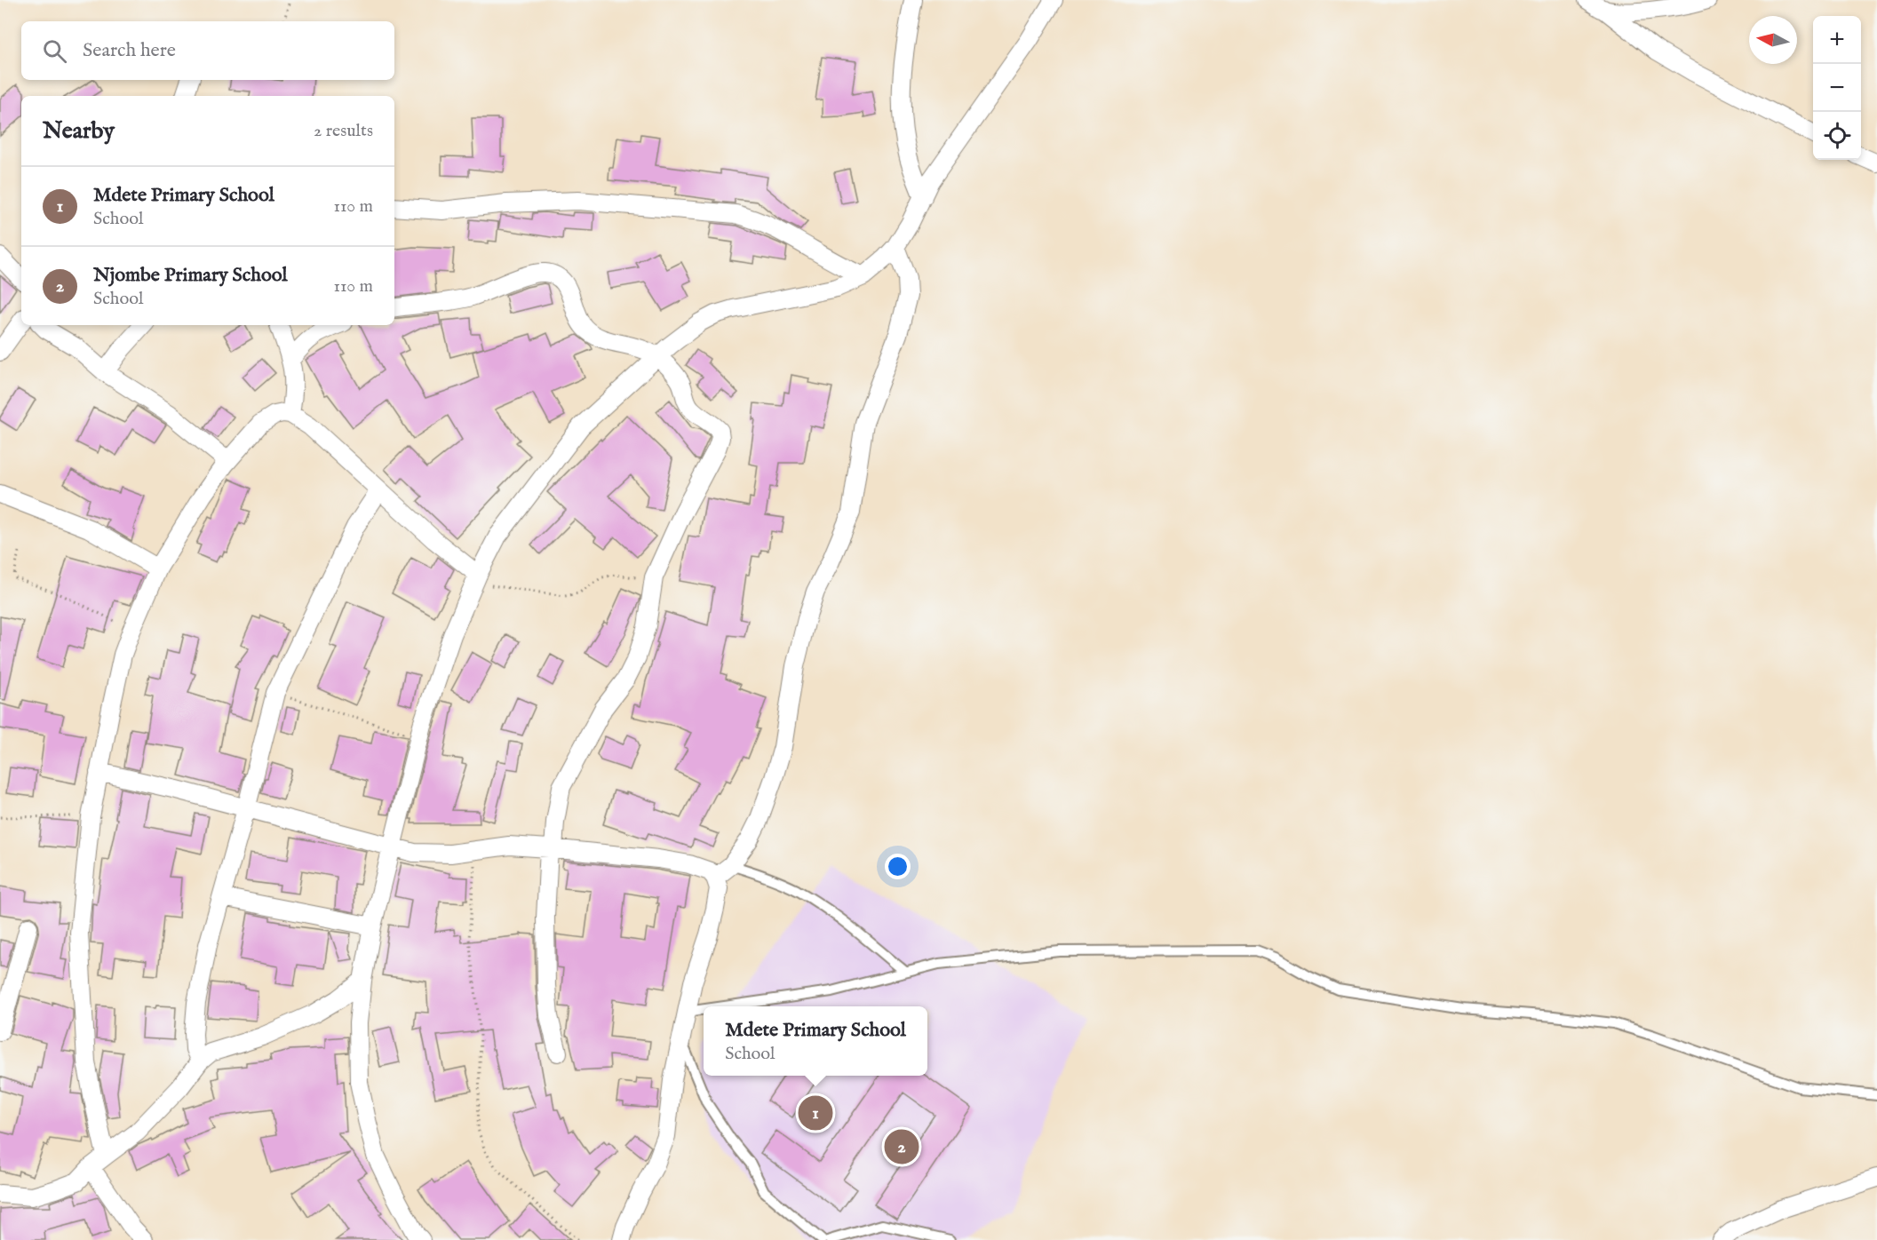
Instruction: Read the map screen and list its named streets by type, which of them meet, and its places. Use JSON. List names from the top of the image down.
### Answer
{
  "north": "left",
  "page": {
    "map_buttons": ["+", "−"],
    "search": "Search here",
    "heading": ["Nearby", "2 results"],
    "list": [
      {
        "mark": "1",
        "name": "Mdete Primary School",
        "note": "School",
        "value": "110 m"
      },
      {
        "mark": "2",
        "name": "Njombe Primary School",
        "note": "School",
        "value": "110 m"
      }
    ],
    "popup": ["Mdete Primary School", "School"],
    "pins": ["1", "2"]
  }
}
